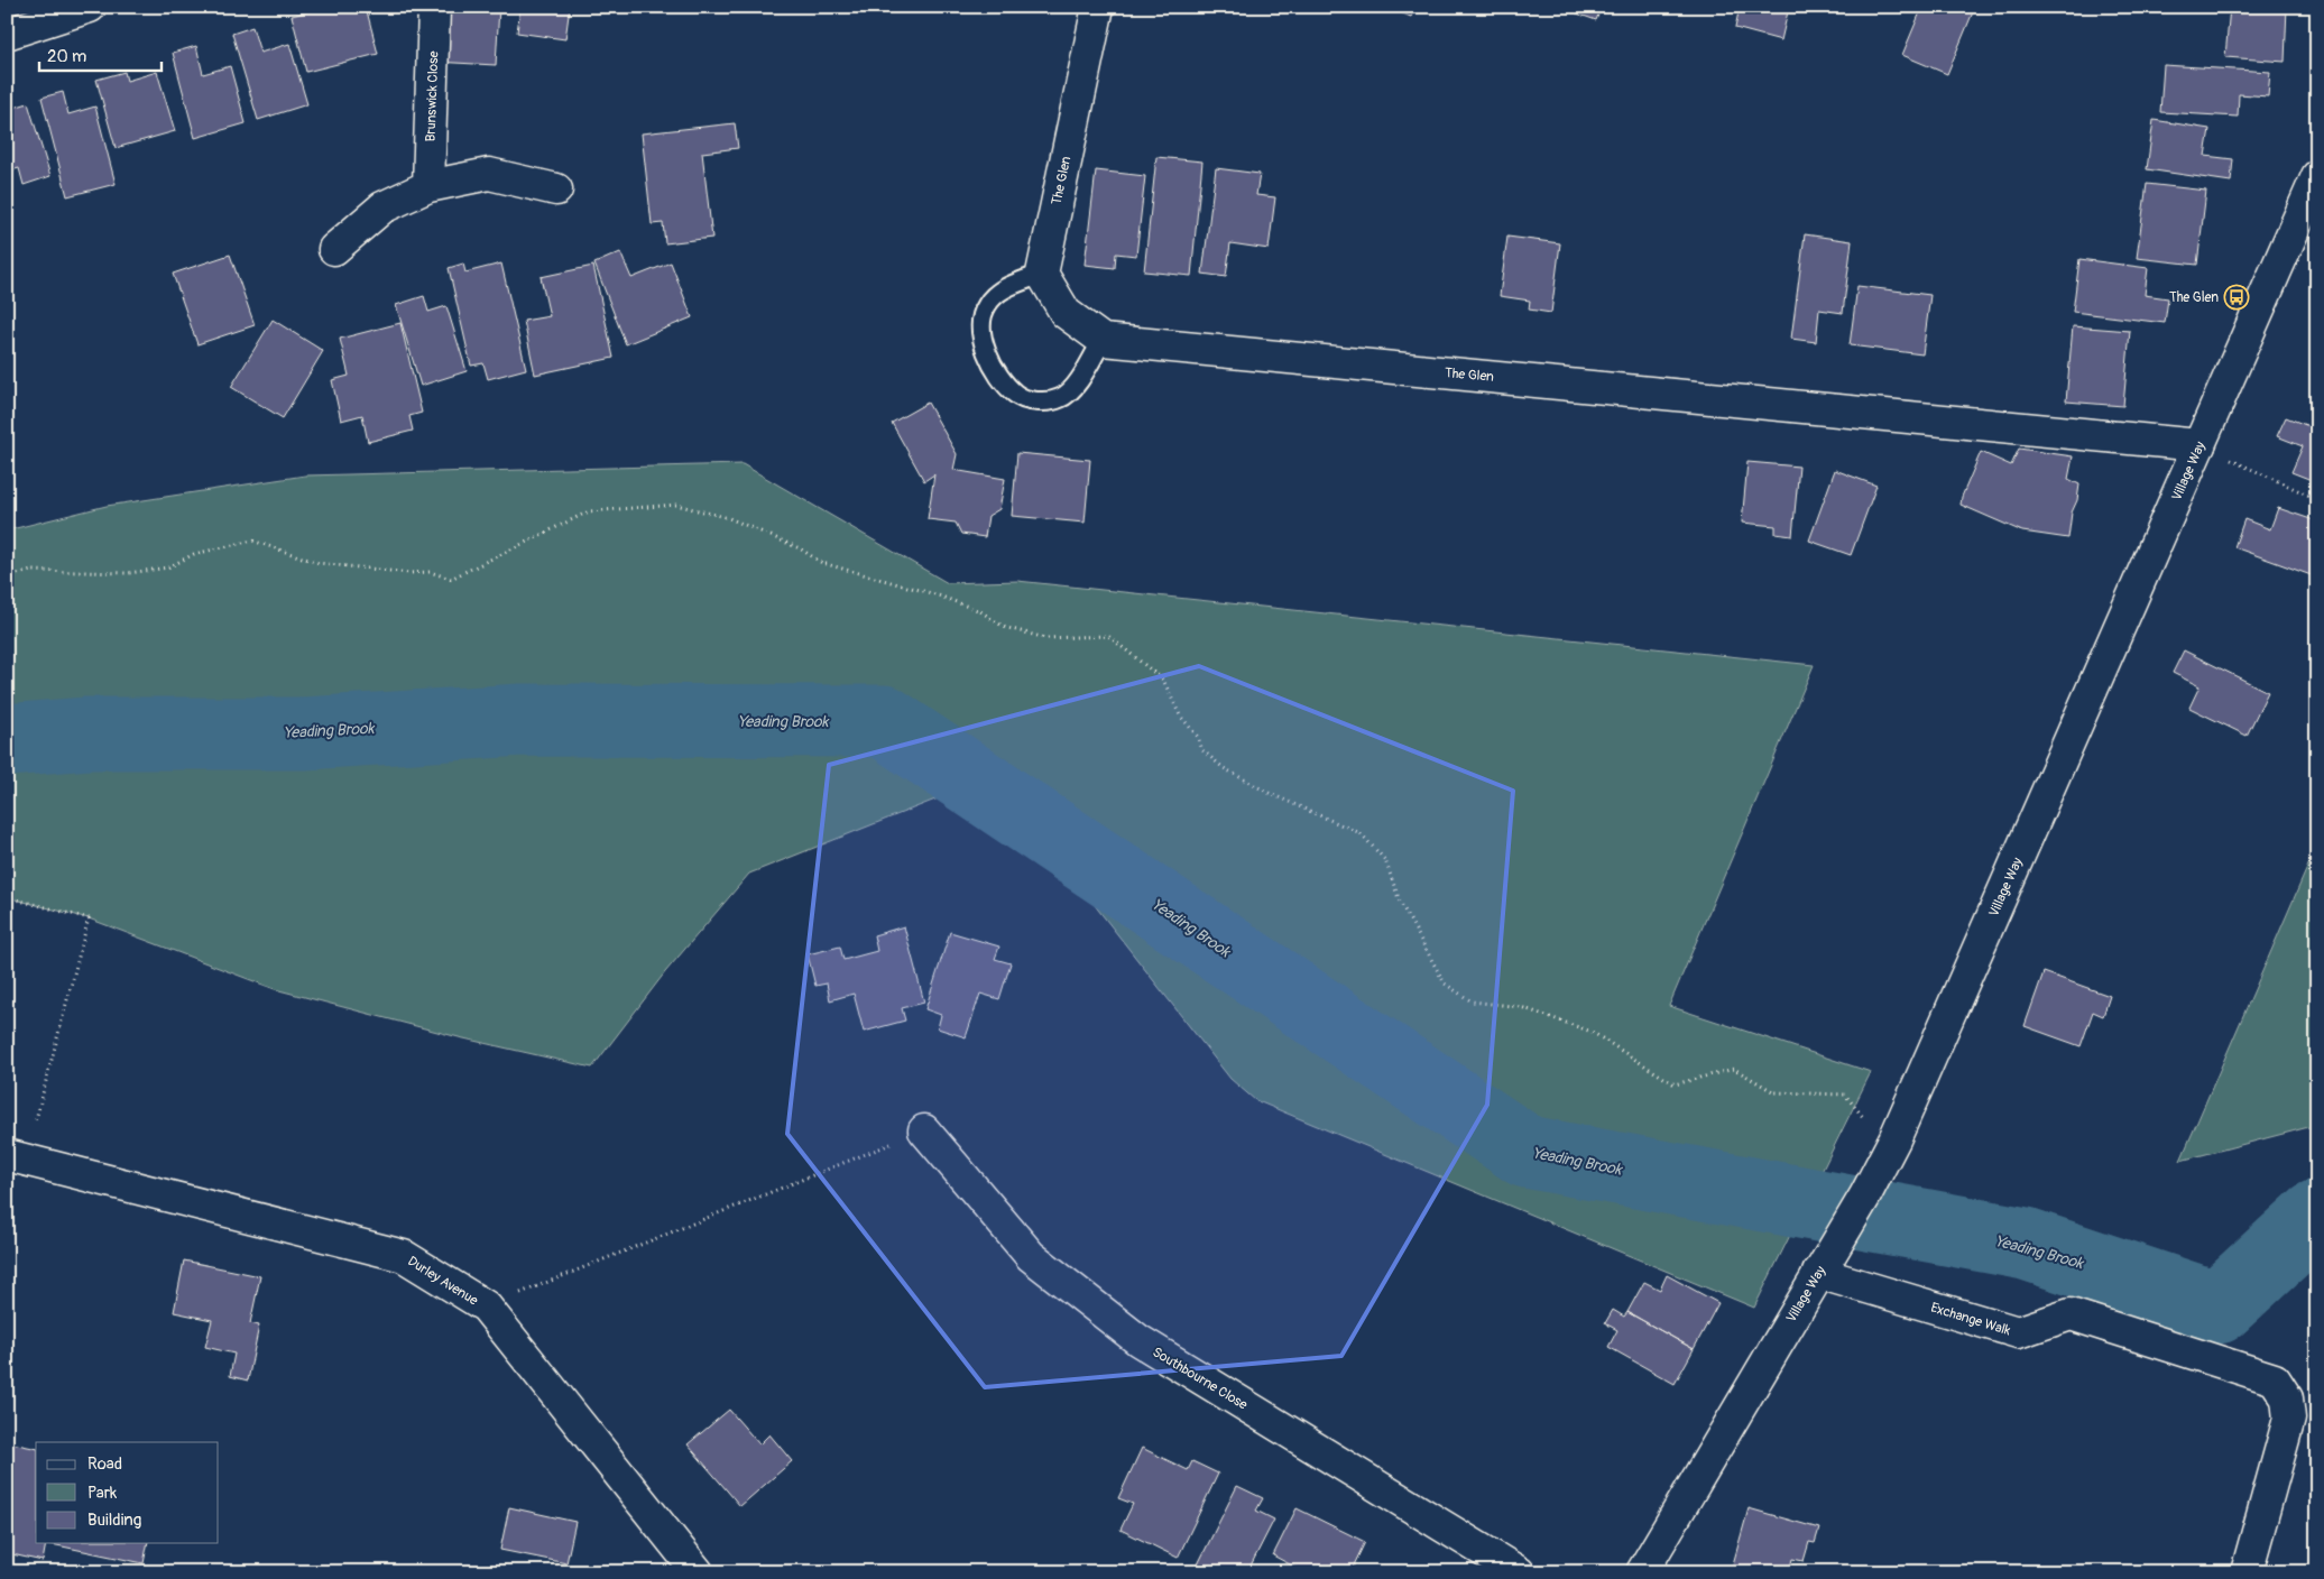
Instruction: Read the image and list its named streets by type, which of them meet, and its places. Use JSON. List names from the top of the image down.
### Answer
{
  "streets": {
    "street": [
      "Brunswick Close",
      "The Glen",
      "Village Way",
      "Durley Avenue",
      "Exchange Walk",
      "Southbourne Close"
    ]
  },
  "crossings": [
    ["The Glen", "Village Way"],
    ["Village Way", "Exchange Walk"]
  ],
  "water": ["Yeading Brook"],
  "places": {
    "bus stop": ["The Glen"]
  },
  "legend": ["Road", "Park", "Building"],
  "scale_bar": "20 m"
}
